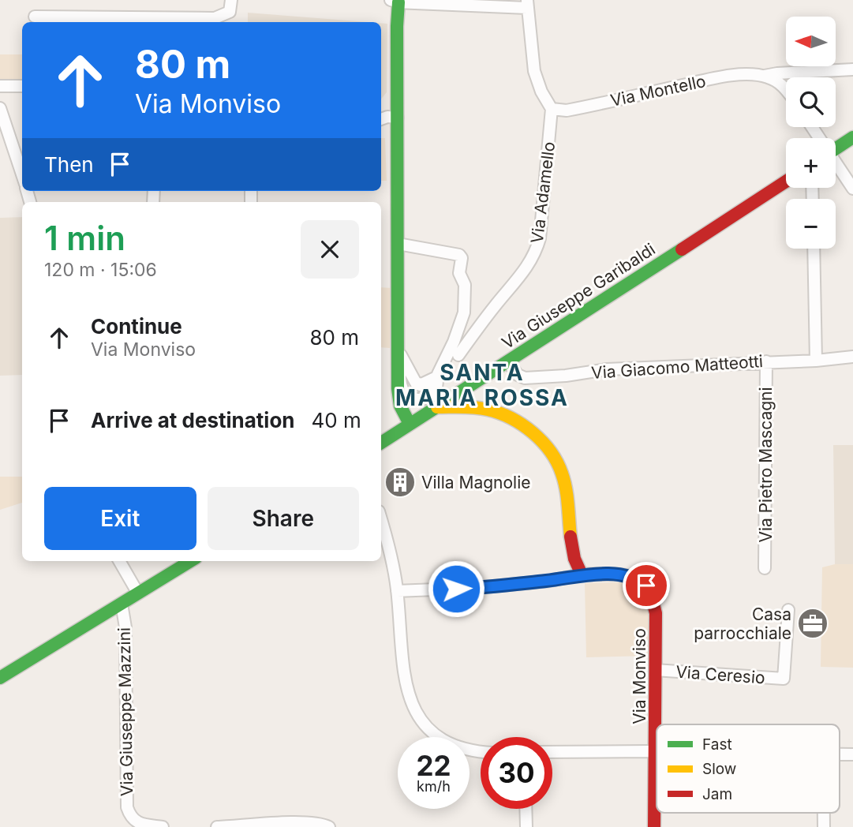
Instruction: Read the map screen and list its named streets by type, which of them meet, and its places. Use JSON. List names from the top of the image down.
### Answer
{
  "streets": {
    "street": [
      "Via Montello",
      "Via Adamello",
      "Via Giuseppe Garibaldi",
      "Via Giacomo Matteotti",
      "Via Pietro Mascagni",
      "Via Ceresio",
      "Via Monviso",
      "Via Giuseppe Mazzini"
    ]
  },
  "crossings": [
    ["Via Montello", "Via Adamello"],
    ["Via Giuseppe Garibaldi", "Via Giacomo Matteotti"],
    ["Via Giacomo Matteotti", "Via Pietro Mascagni"],
    ["Via Ceresio", "Via Monviso"]
  ],
  "districts": ["SANTA MARIA ROSSA"],
  "places": {
    "building": ["Villa Magnolie"],
    "office": ["Casa parrocchiale"]
  },
  "legend": ["Fast", "Slow", "Jam"],
  "north": "left",
  "page": {
    "map_buttons": ["+", "−"],
    "turn": ["80 m", "Via Monviso"],
    "then": "Then",
    "heading": ["1 min", "120 m · 15:06"],
    "list": [
      {
        "name": "Continue",
        "note": "Via Monviso",
        "value": "80 m"
      },
      {
        "name": "Arrive at destination",
        "value": "40 m"
      }
    ],
    "buttons": ["Exit", "Share"],
    "speed": "22 km/h",
    "limit": "30"
  }
}
